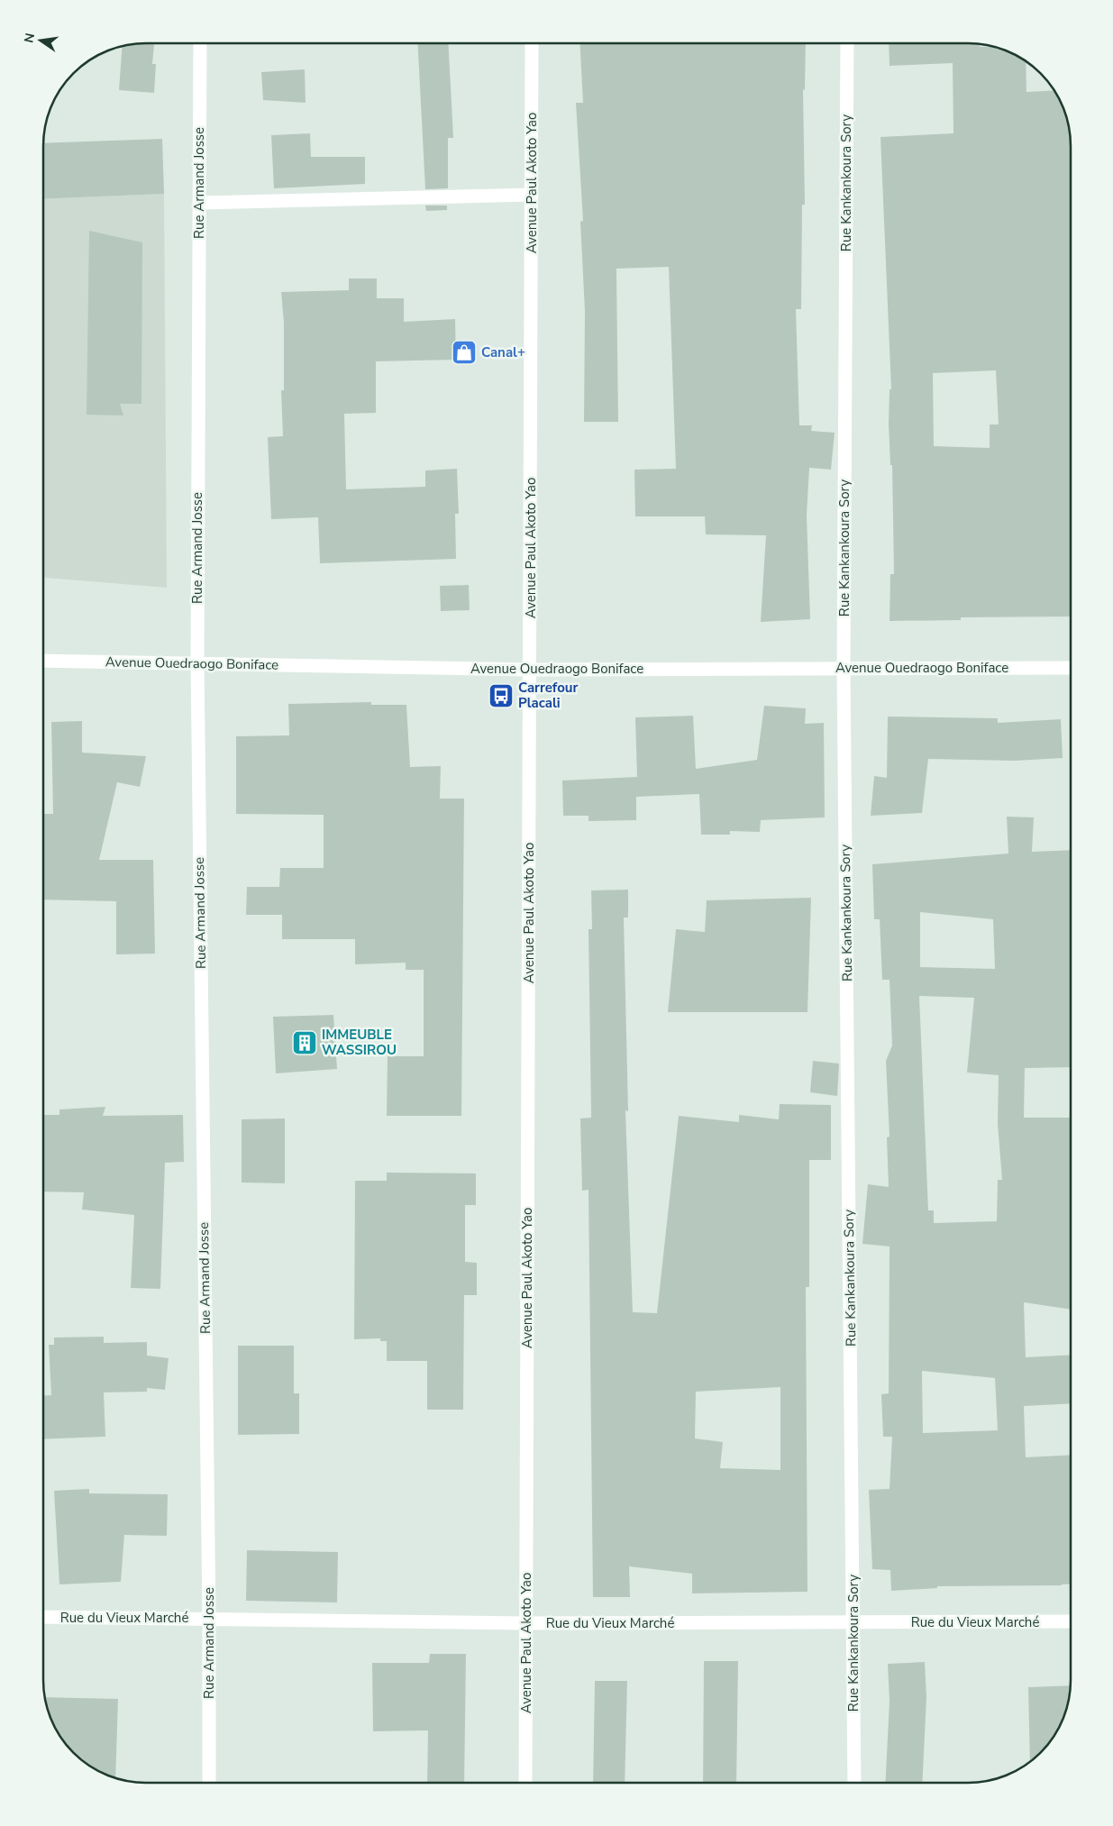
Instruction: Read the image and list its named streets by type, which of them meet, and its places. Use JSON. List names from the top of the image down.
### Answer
{
  "streets": {
    "street": [
      "Rue Armand Josse",
      "Avenue Paul Akoto Yao",
      "Rue Kankankoura Sory",
      "Avenue Ouedraogo Boniface",
      "Rue du Vieux Marché"
    ]
  },
  "crossings": [
    ["Rue Armand Josse", "Avenue Ouedraogo Boniface"],
    ["Rue Armand Josse", "Rue du Vieux Marché"],
    ["Avenue Paul Akoto Yao", "Avenue Ouedraogo Boniface"],
    ["Avenue Paul Akoto Yao", "Rue du Vieux Marché"],
    ["Rue Kankankoura Sory", "Avenue Ouedraogo Boniface"],
    ["Rue Kankankoura Sory", "Rue du Vieux Marché"]
  ],
  "places": {
    "shop": ["Canal+"],
    "bus stop": ["Carrefour Placali"],
    "building": ["IMMEUBLE WASSIROU"]
  },
  "north": "left"
}
